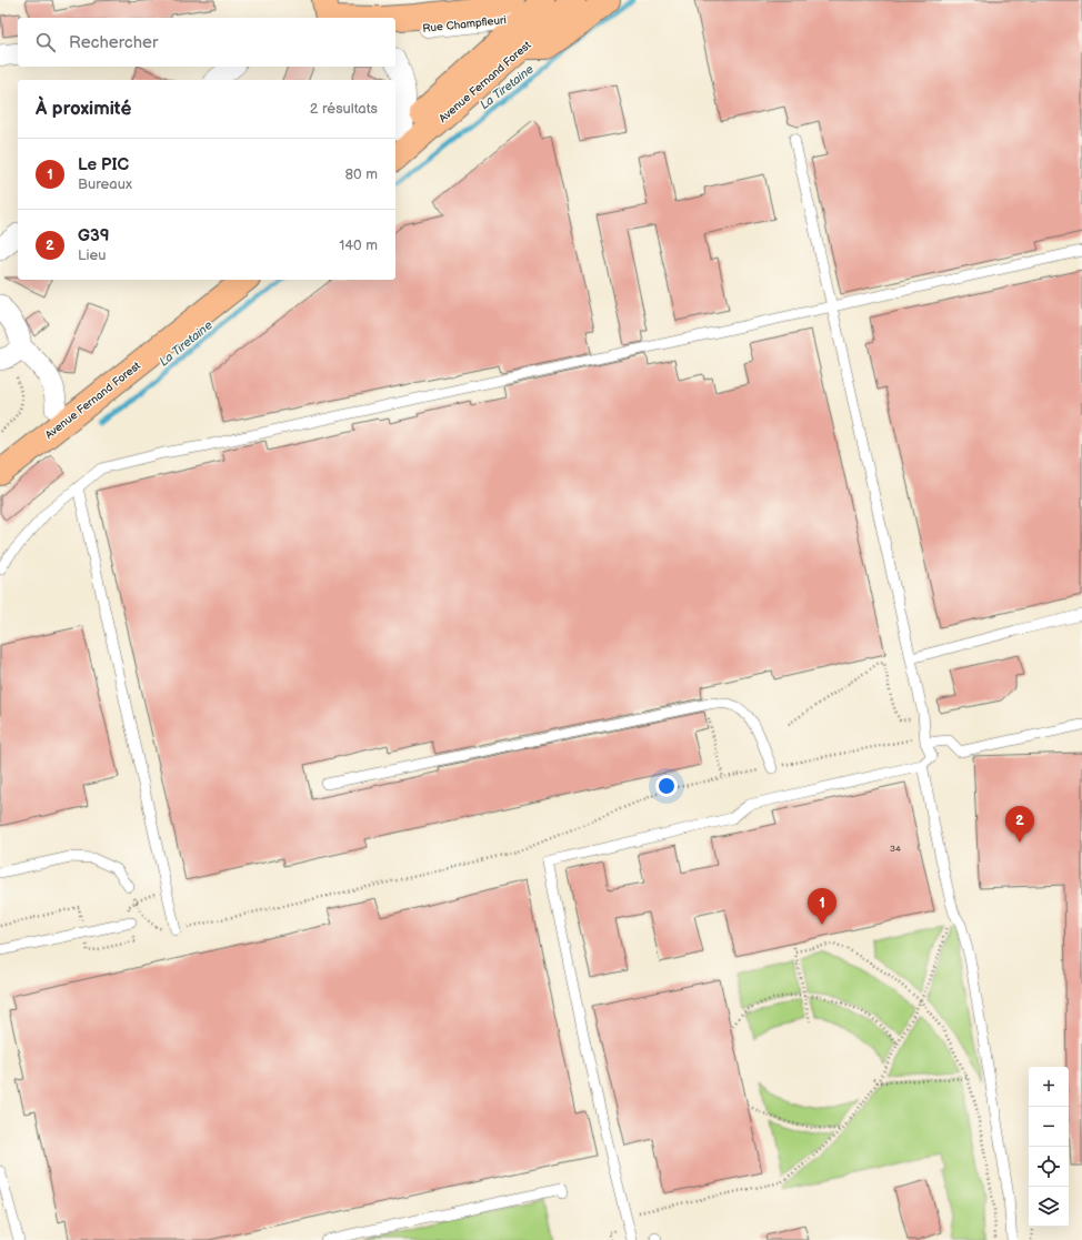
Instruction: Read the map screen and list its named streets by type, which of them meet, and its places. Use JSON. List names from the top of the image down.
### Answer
{
  "streets": {
    "main road": ["Avenue Fernand Forest"],
    "street": ["Rue Champfleuri"]
  },
  "crossings": [
    ["Rue Champfleuri", "Avenue Fernand Forest"]
  ],
  "water": ["La Tiretaine"],
  "house_numbers": ["34"],
  "page": {
    "search": "Rechercher",
    "heading": ["À proximité", "2 résultats"],
    "list": [
      {
        "mark": "1",
        "name": "Le PIC",
        "note": "Bureaux",
        "value": "80 m"
      },
      {
        "mark": "2",
        "name": "G39",
        "note": "Lieu",
        "value": "140 m"
      }
    ],
    "pins": ["2", "1"],
    "map_buttons": ["+", "−"]
  }
}
